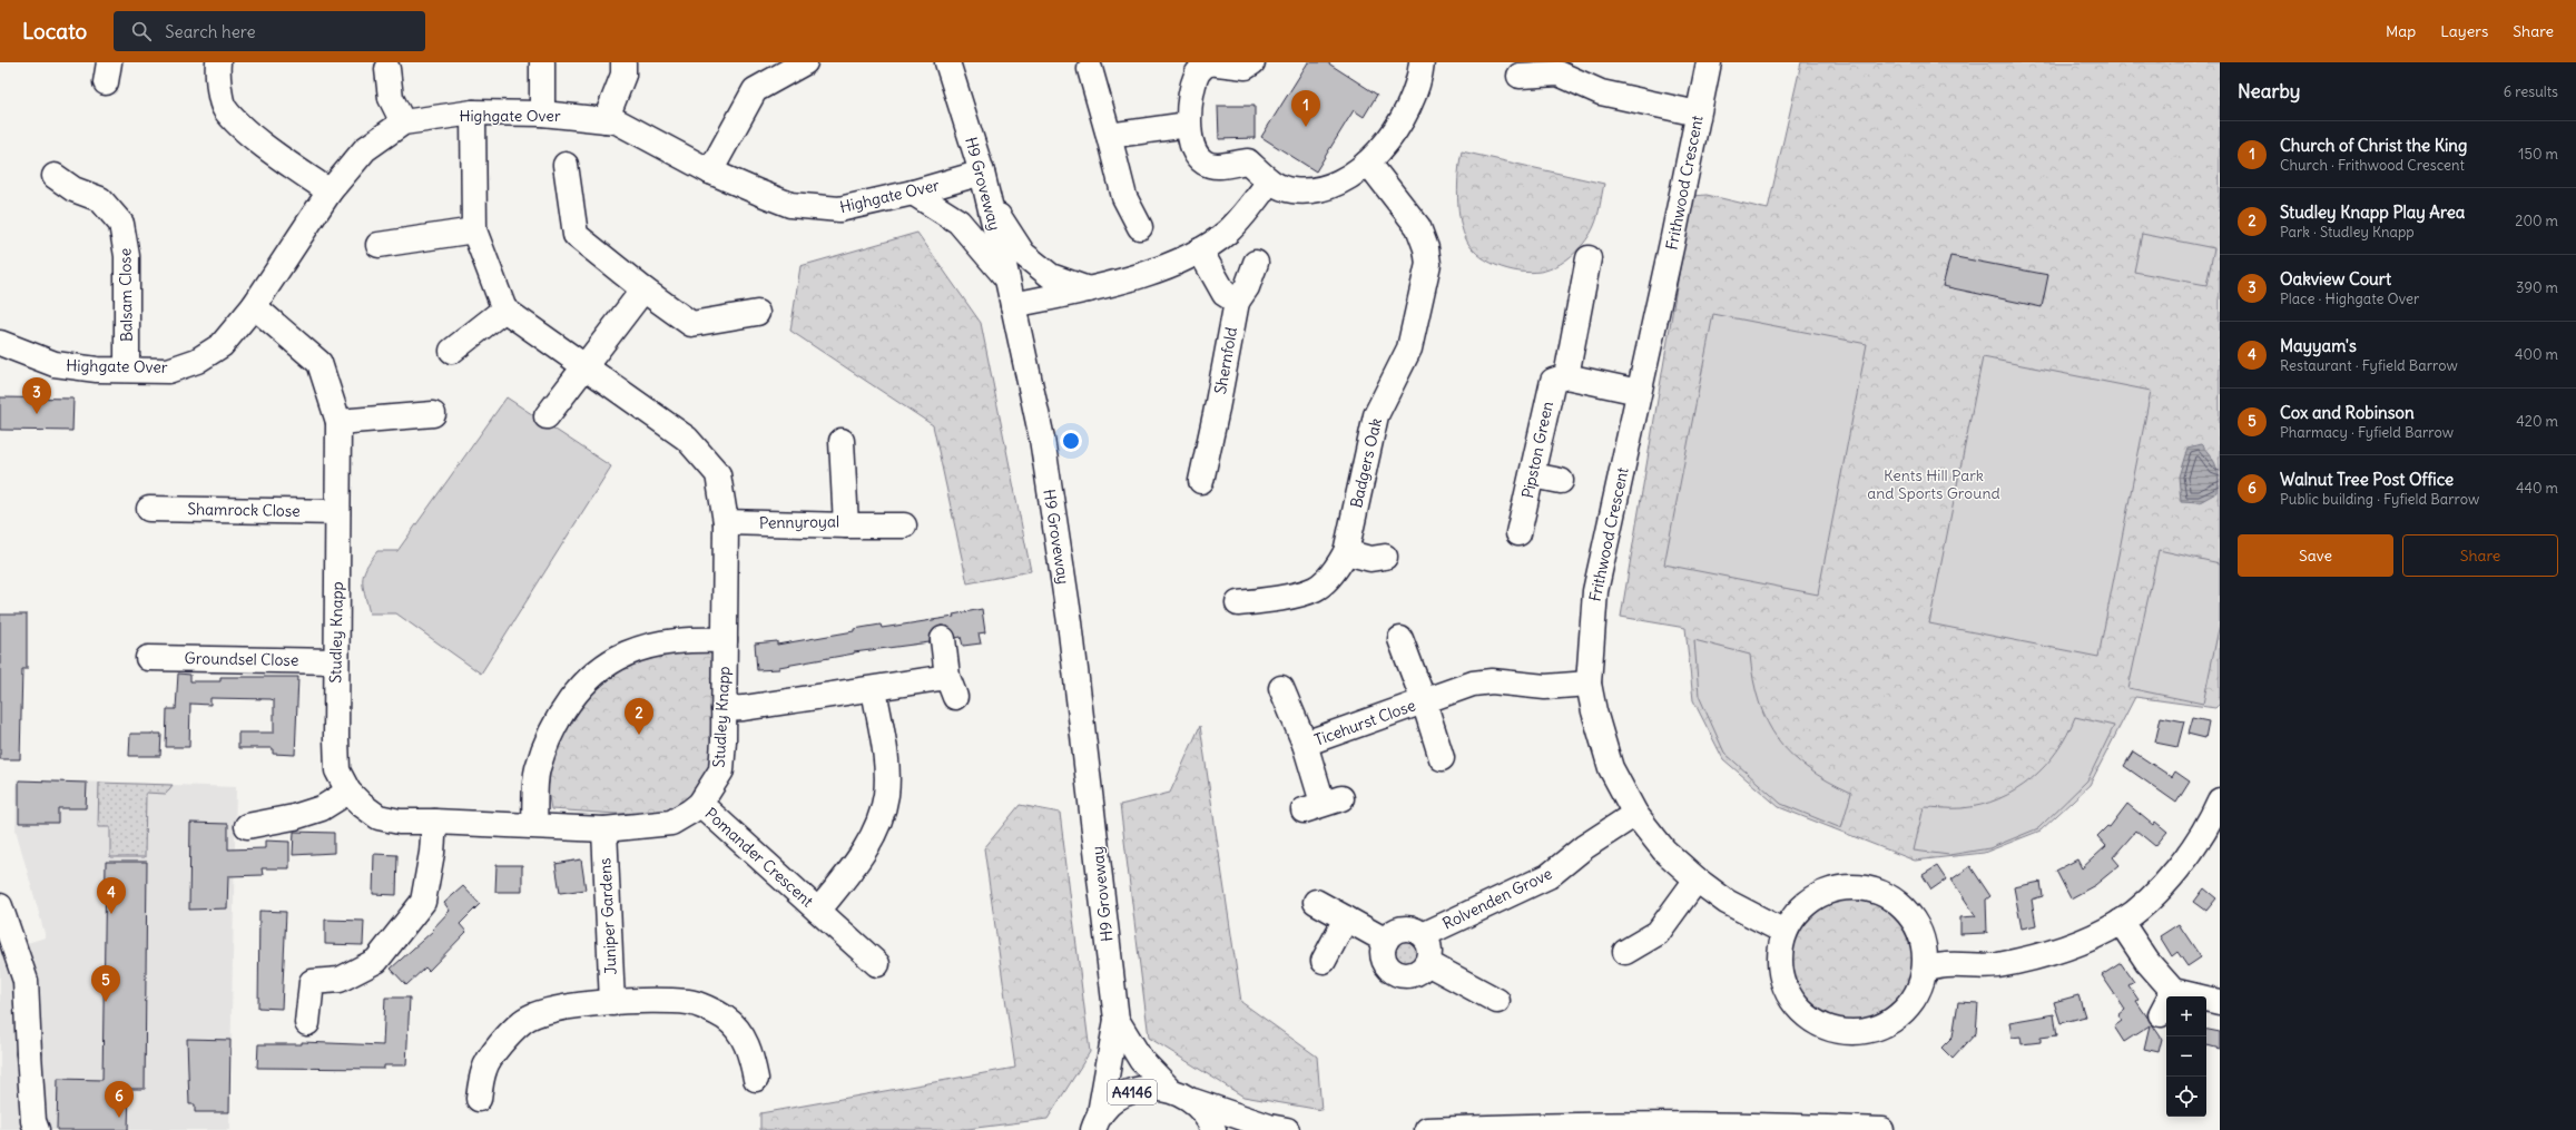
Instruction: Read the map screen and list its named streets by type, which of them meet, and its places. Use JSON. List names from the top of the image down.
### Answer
{
  "streets": {
    "main road": [
      "Highgate Over",
      "Frithwood Crescent",
      "H9 Groveway",
      "Balsam Close",
      "Shernfold",
      "Pipston Green",
      "Badgers Oak",
      "Shamrock Close",
      "Pennyroyal",
      "Studley Knapp",
      "Groundsel Close",
      "Ticehurst Close",
      "Pomander Crescent",
      "Rolvenden Grove",
      "Juniper Gardens",
      "A4146"
    ]
  },
  "crossings": [
    ["Highgate Over", "H9 Groveway"],
    ["Highgate Over", "Balsam Close"],
    ["Highgate Over", "Studley Knapp"],
    ["Frithwood Crescent", "Ticehurst Close"],
    ["Frithwood Crescent", "Rolvenden Grove"],
    ["H9 Groveway", "A4146"],
    ["Shamrock Close", "Studley Knapp"],
    ["Pennyroyal", "Studley Knapp"],
    ["Studley Knapp", "Groundsel Close"],
    ["Studley Knapp", "Pomander Crescent"],
    ["Studley Knapp", "Juniper Gardens"]
  ],
  "parks": ["Kents Hill Park and Sports Ground"],
  "page": {
    "header": "Locato",
    "search": "Search here",
    "nav": ["Map", "Layers", "Share"],
    "heading": ["Nearby", "6 results"],
    "pins": [
      "1",
      "3",
      "2",
      "4",
      "5",
      "6"
    ],
    "list": [
      {
        "mark": "1",
        "name": "Church of Christ the King",
        "note": "Church · Frithwood Crescent",
        "value": "150 m"
      },
      {
        "mark": "2",
        "name": "Studley Knapp Play Area",
        "note": "Park · Studley Knapp",
        "value": "200 m"
      },
      {
        "mark": "3",
        "name": "Oakview Court",
        "note": "Place · Highgate Over",
        "value": "390 m"
      },
      {
        "mark": "4",
        "name": "Mayyam's",
        "note": "Restaurant · Fyfield Barrow",
        "value": "400 m"
      },
      {
        "mark": "5",
        "name": "Cox and Robinson",
        "note": "Pharmacy · Fyfield Barrow",
        "value": "420 m"
      },
      {
        "mark": "6",
        "name": "Walnut Tree Post Office",
        "note": "Public building · Fyfield Barrow",
        "value": "440 m"
      }
    ],
    "buttons": ["Save", "Share"],
    "map_buttons": ["+", "−"]
  }
}
